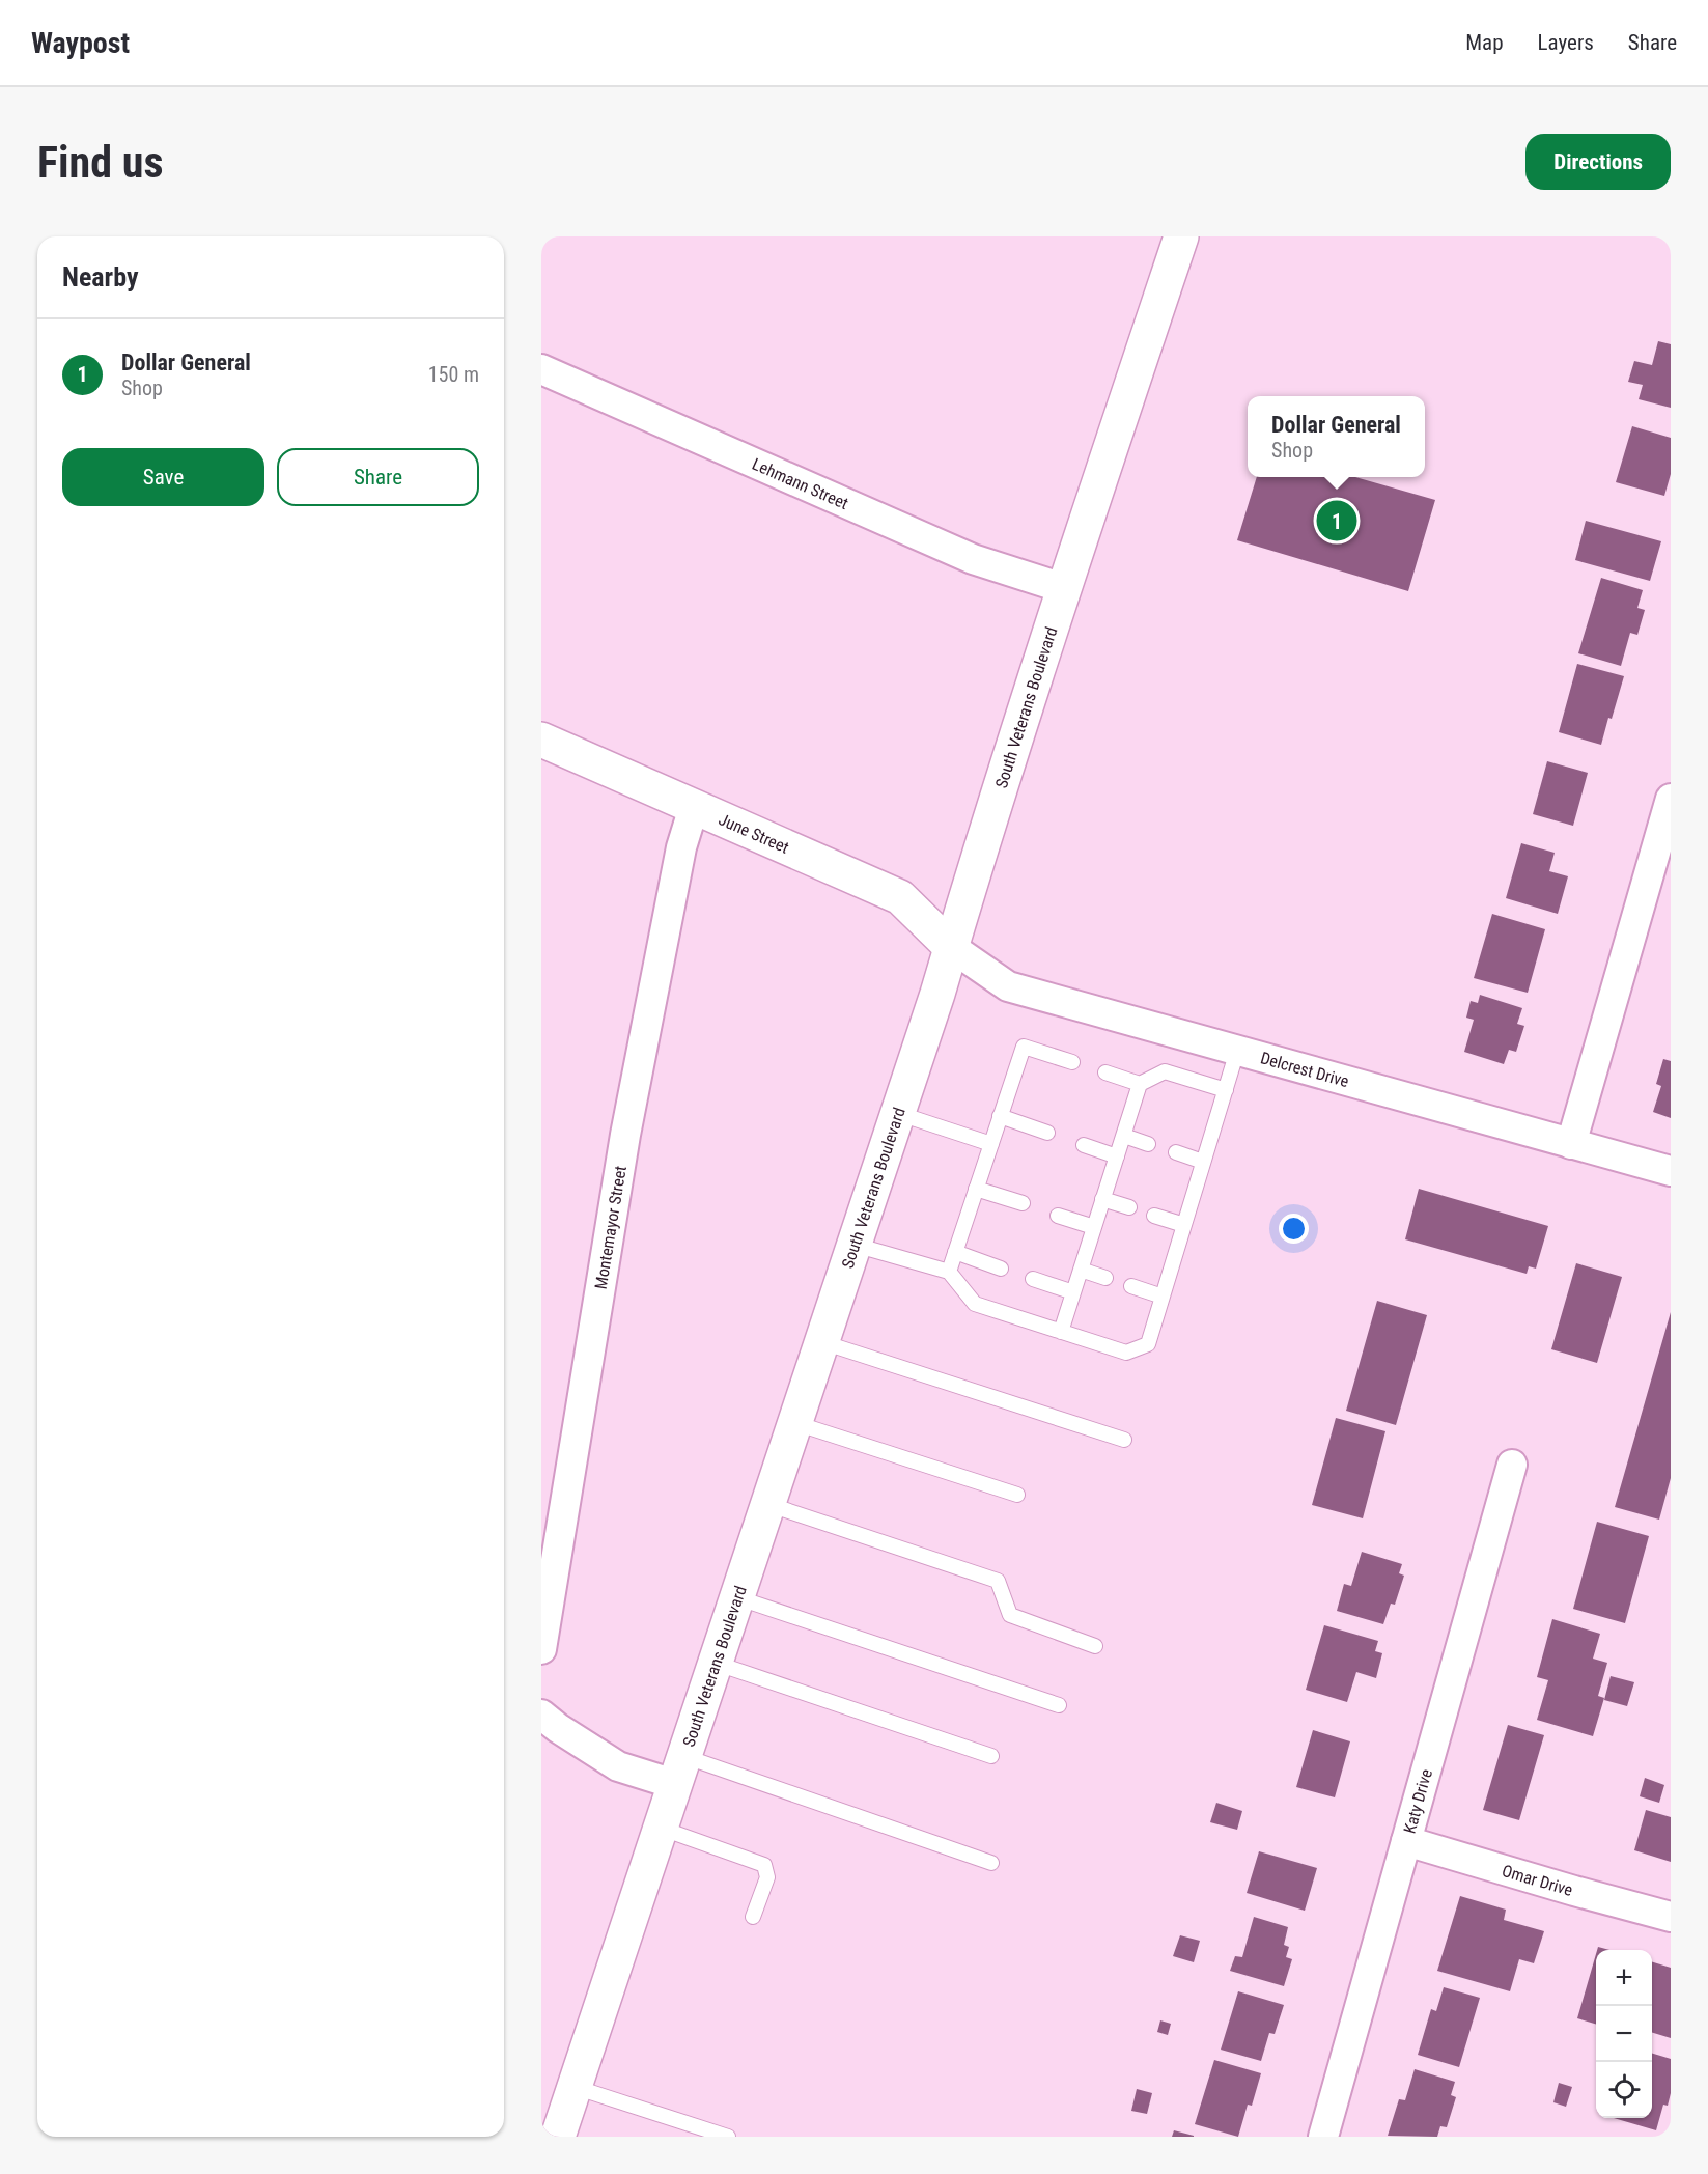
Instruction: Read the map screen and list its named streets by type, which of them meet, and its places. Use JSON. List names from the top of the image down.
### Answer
{
  "streets": {
    "main road": ["South Veterans Boulevard", "June Street"],
    "street": [
      "Lehmann Street",
      "Delcrest Drive",
      "Montemayor Street",
      "Katy Drive",
      "Omar Drive"
    ]
  },
  "crossings": [
    ["Lehmann Street", "South Veterans Boulevard"],
    ["South Veterans Boulevard", "June Street"],
    ["South Veterans Boulevard", "Delcrest Drive"],
    ["June Street", "Delcrest Drive"],
    ["June Street", "Montemayor Street"],
    ["Katy Drive", "Omar Drive"]
  ],
  "page": {
    "header": "Waypost",
    "nav": ["Map", "Layers", "Share"],
    "buttons": [
      "Directions",
      ["Save", "Share"]
    ],
    "title": "Find us",
    "heading": "Nearby",
    "list": [
      {
        "mark": "1",
        "name": "Dollar General",
        "note": "Shop",
        "value": "150 m"
      }
    ],
    "popup": ["Dollar General", "Shop"],
    "pins": "1",
    "map_buttons": ["+", "−"]
  }
}
